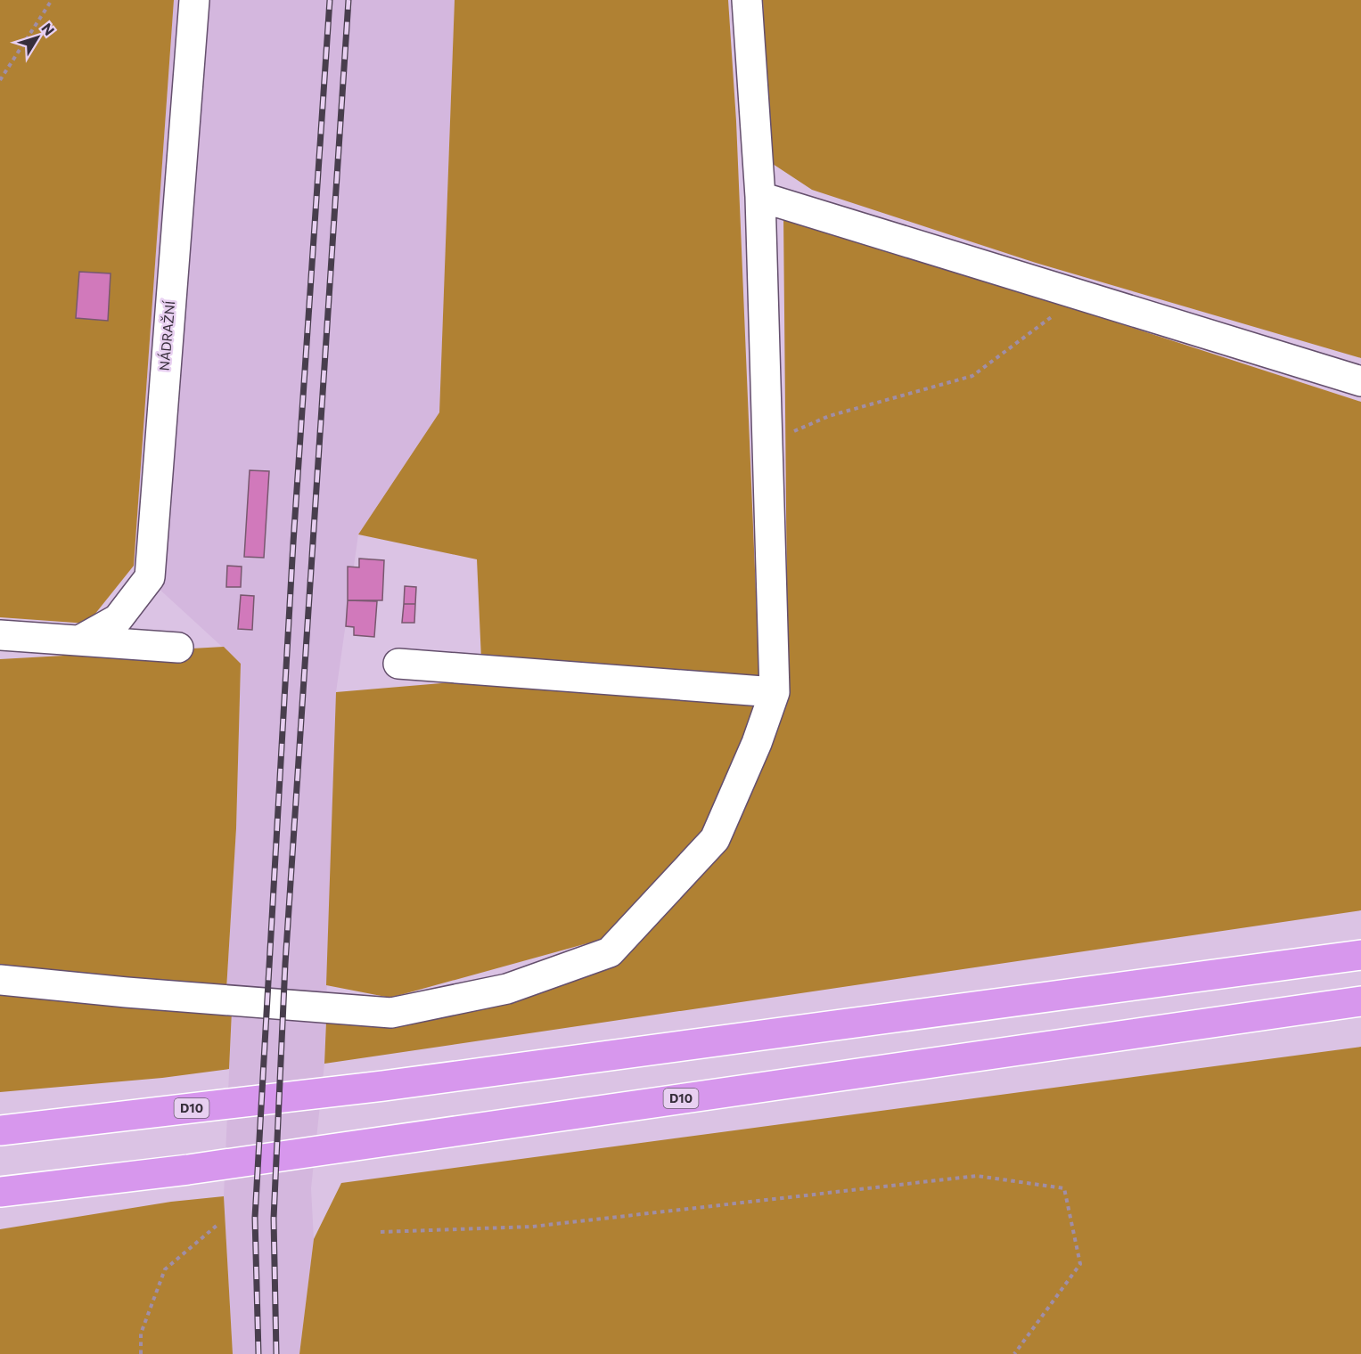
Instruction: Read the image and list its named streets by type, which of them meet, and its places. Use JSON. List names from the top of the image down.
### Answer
{
  "streets": {
    "highway": ["D10"],
    "street": ["NÁDRAŽNÍ"]
  },
  "north": "top right"
}
